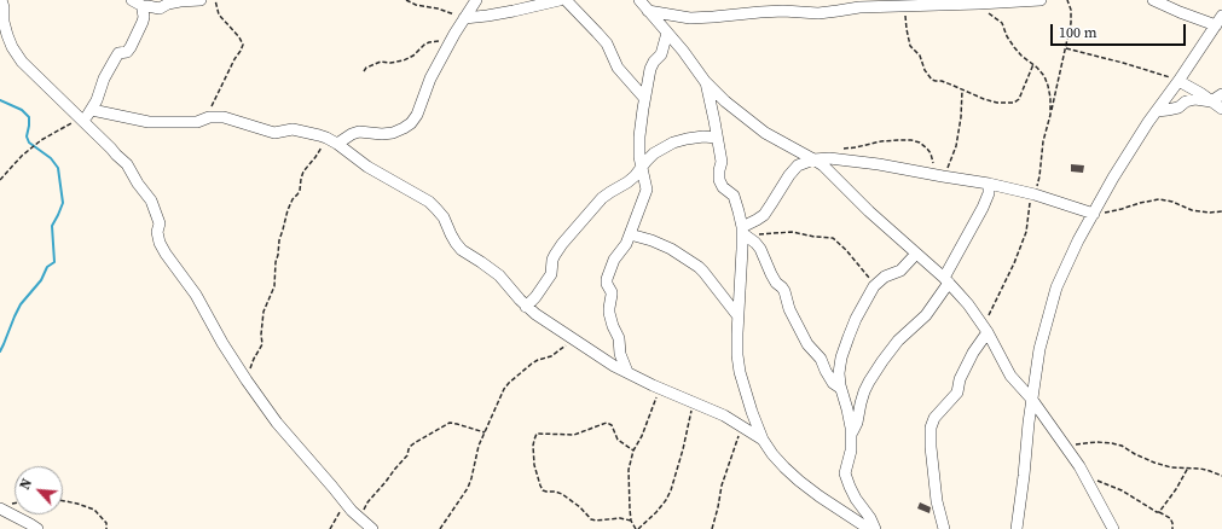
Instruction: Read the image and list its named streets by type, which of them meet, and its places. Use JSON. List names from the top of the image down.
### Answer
{
  "scale_bar": "100 m",
  "north": "top left"
}
